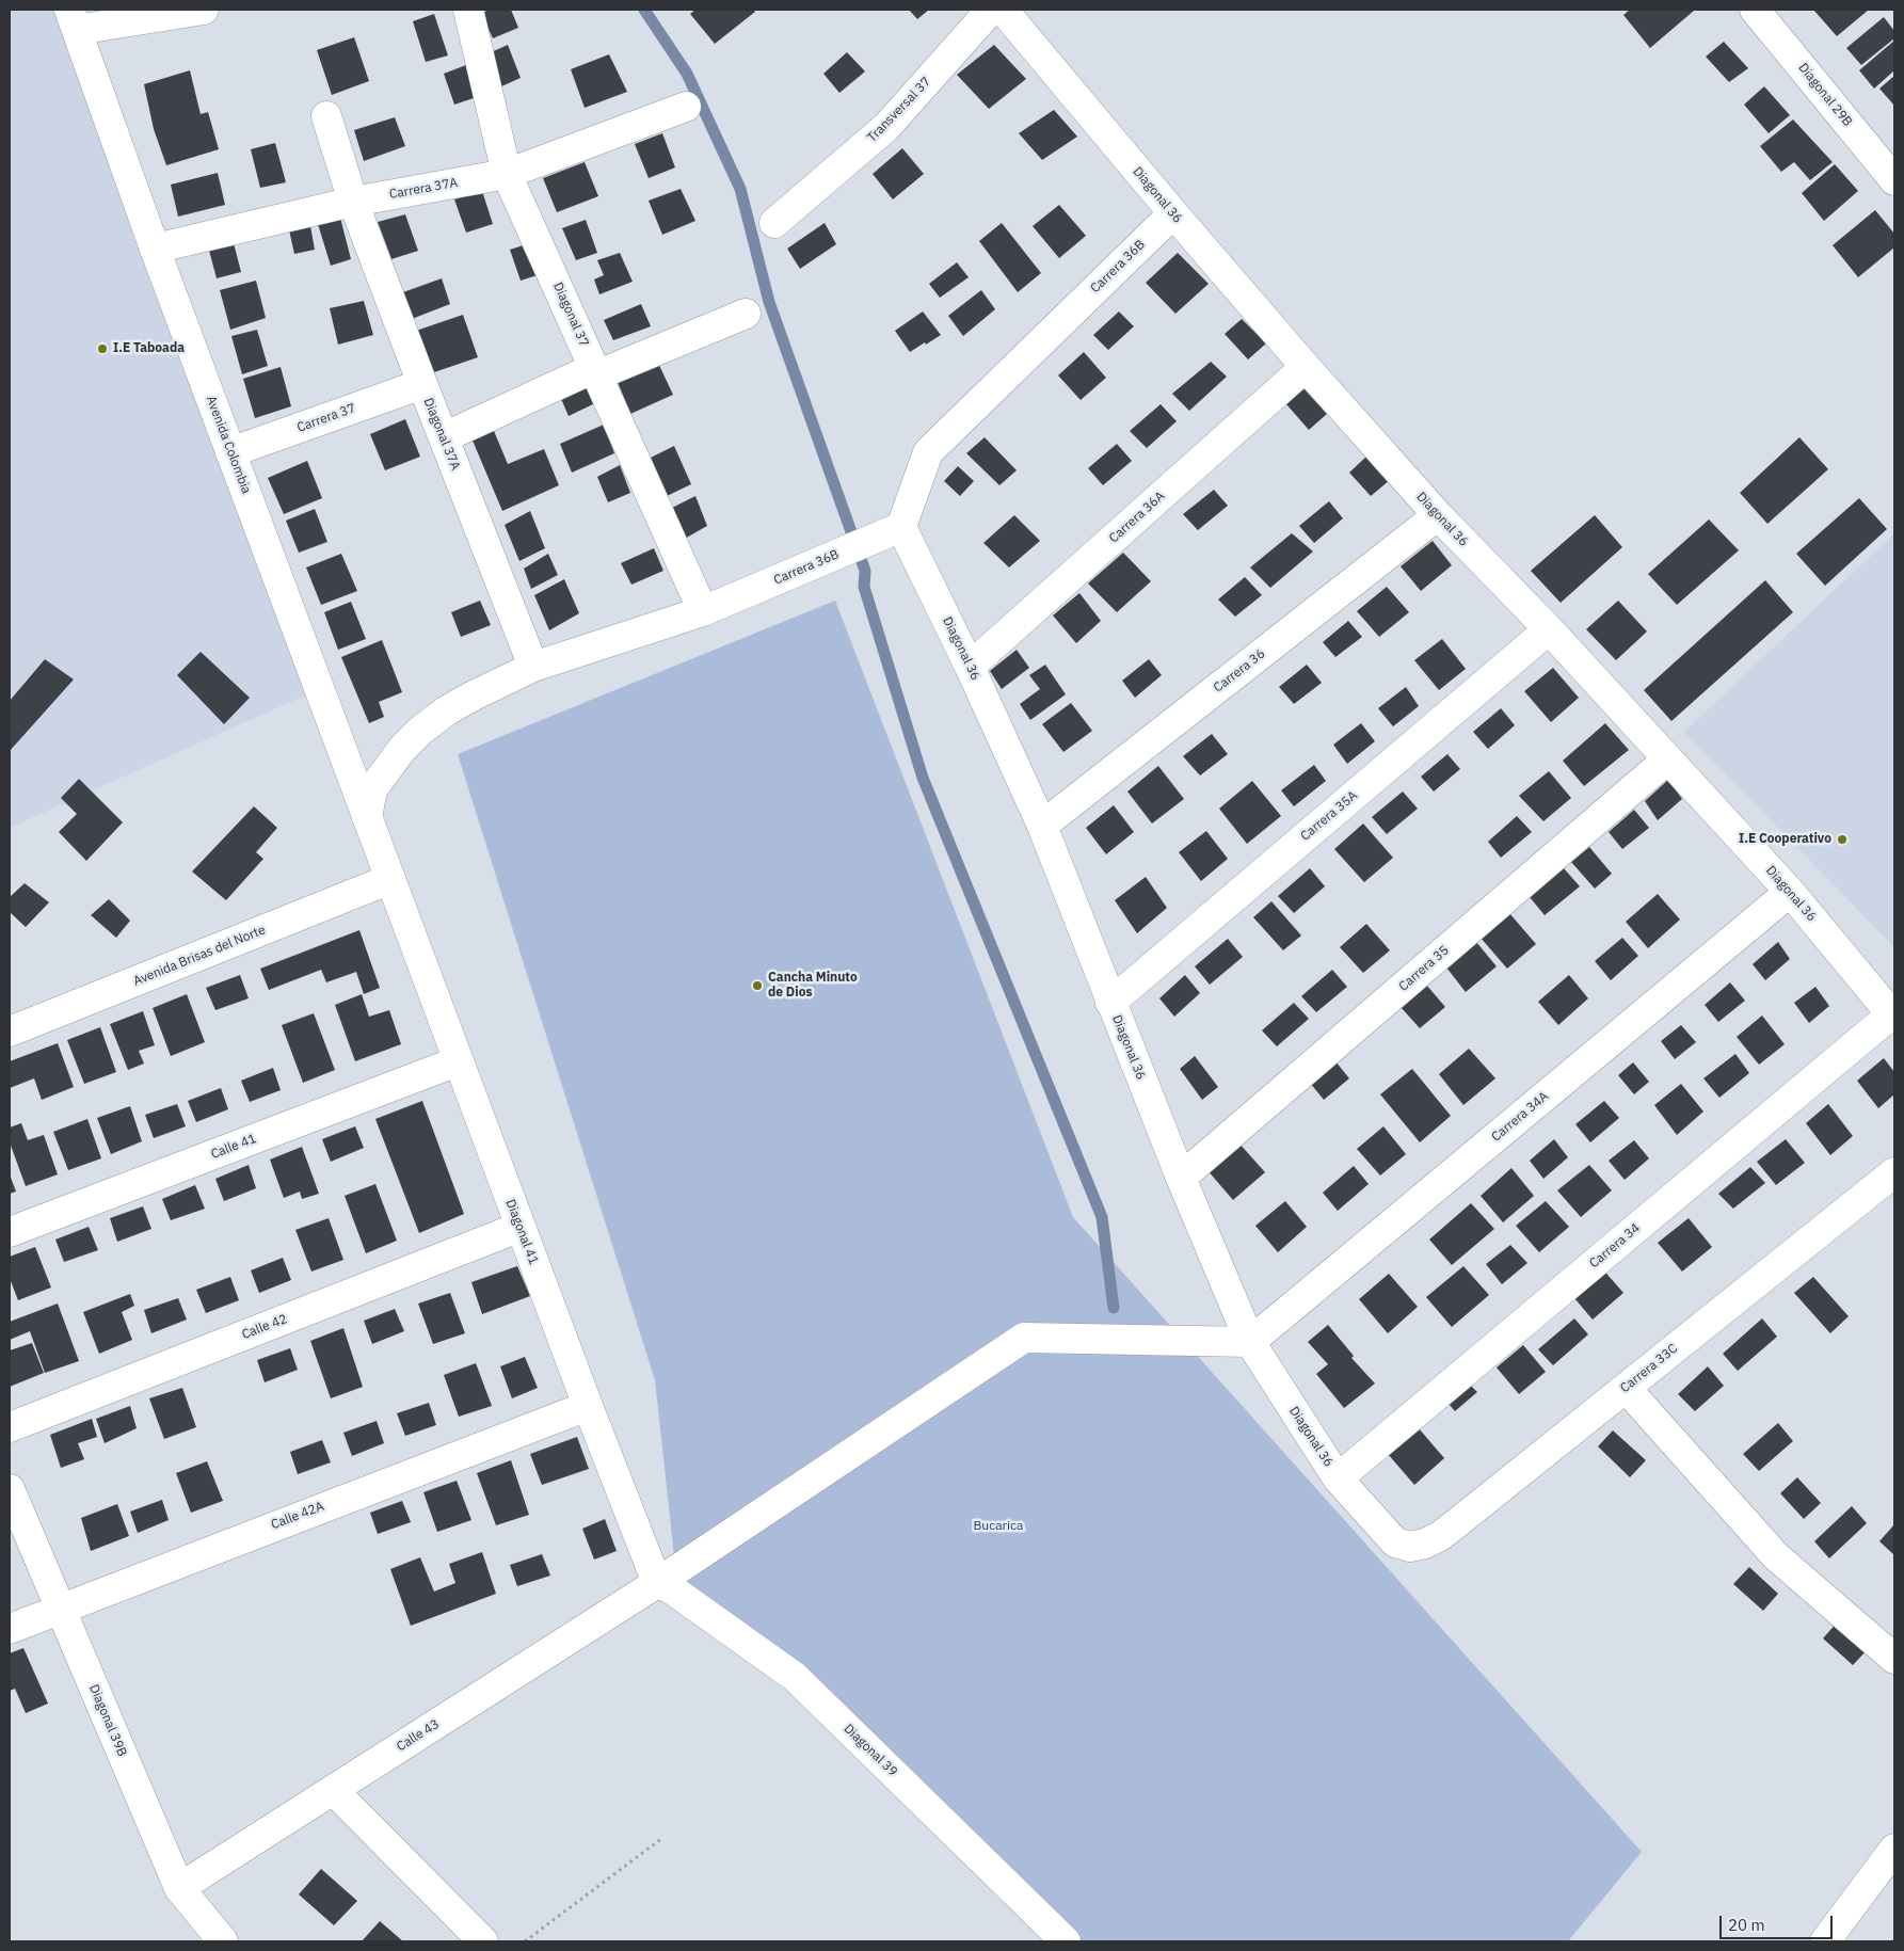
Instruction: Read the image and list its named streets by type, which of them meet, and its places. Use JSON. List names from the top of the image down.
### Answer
{
  "streets": {
    "street": [
      "Diagonal 29B",
      "Transversal 37",
      "Carrera 37A",
      "Diagonal 36",
      "Carrera 36B",
      "Diagonal 37",
      "Carrera 37",
      "Diagonal 37A",
      "Avenida Colombia",
      "Carrera 36A",
      "Carrera 36",
      "Carrera 35A",
      "Avenida Brisas del Norte",
      "Carrera 35",
      "Carrera 34A",
      "Calle 41",
      "Diagonal 41",
      "Carrera 34",
      "Calle 42",
      "Carrera 33C",
      "Calle 42A",
      "Diagonal 39B",
      "Calle 43",
      "Diagonal 39"
    ]
  },
  "crossings": [
    ["Carrera 37A", "Diagonal 37"],
    ["Carrera 37A", "Diagonal 37A"],
    ["Carrera 37A", "Avenida Colombia"],
    ["Diagonal 36", "Carrera 36B"],
    ["Diagonal 36", "Carrera 36A"],
    ["Diagonal 36", "Carrera 36"],
    ["Diagonal 36", "Carrera 35A"],
    ["Diagonal 36", "Carrera 35"],
    ["Diagonal 36", "Carrera 34A"],
    ["Diagonal 36", "Carrera 34"],
    ["Diagonal 36", "Carrera 33C"],
    ["Diagonal 36", "Calle 43"],
    ["Carrera 36B", "Diagonal 37"],
    ["Carrera 36B", "Diagonal 37A"],
    ["Carrera 36B", "Avenida Colombia"],
    ["Carrera 37", "Diagonal 37A"],
    ["Carrera 37", "Avenida Colombia"],
    ["Avenida Colombia", "Avenida Brisas del Norte"],
    ["Avenida Colombia", "Diagonal 41"],
    ["Avenida Brisas del Norte", "Diagonal 41"],
    ["Carrera 34A", "Calle 43"],
    ["Calle 41", "Diagonal 41"],
    ["Diagonal 41", "Calle 42"],
    ["Diagonal 41", "Calle 42A"],
    ["Diagonal 41", "Calle 43"],
    ["Diagonal 41", "Diagonal 39"],
    ["Calle 42A", "Diagonal 39B"],
    ["Diagonal 39B", "Calle 43"],
    ["Calle 43", "Diagonal 39"]
  ],
  "parks": ["Bucarica"],
  "places": ["I.E Taboada", "I.E Cooperativo", "Cancha Minuto de Dios"],
  "scale_bar": "20 m"
}
